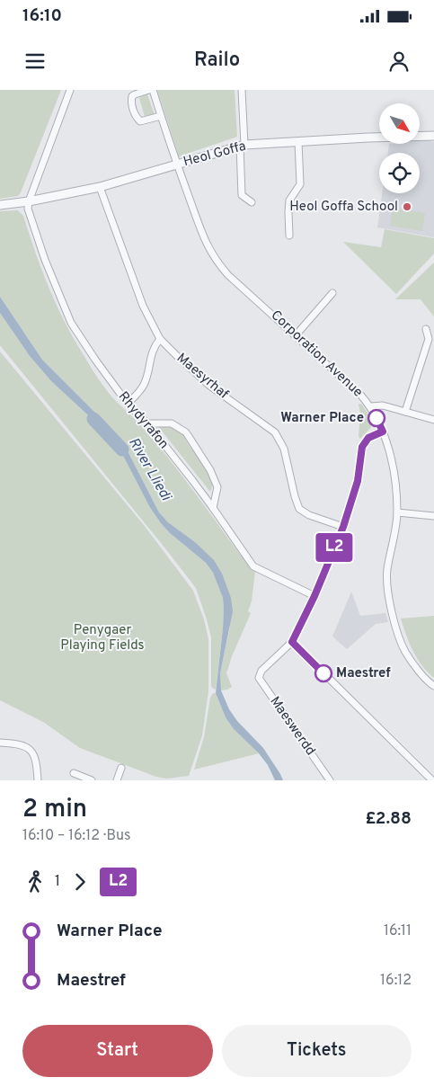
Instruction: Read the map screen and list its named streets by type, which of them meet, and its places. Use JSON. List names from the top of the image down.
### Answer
{
  "streets": {
    "street": [
      "Heol Goffa",
      "Corporation Avenue",
      "Maesyrhaf",
      "Rhydyrafon",
      "Maeswerdd"
    ]
  },
  "crossings": [
    ["Heol Goffa", "Corporation Avenue"],
    ["Heol Goffa", "Maesyrhaf"],
    ["Heol Goffa", "Rhydyrafon"]
  ],
  "water": ["River Lliedi"],
  "parks": ["Penygaer Playing Fields"],
  "places": ["Heol Goffa School", "Warner Place", "Maestref"],
  "lines": ["bus line L2"],
  "north": "bottom right",
  "page": {
    "status": "16:10",
    "header": "Railo",
    "on_map": "L2",
    "heading": ["2 min", "16:10 – 16:12 · Bus", "£2.88"],
    "legs": ["1", "L2"],
    "list": [
      {
        "name": "Warner Place",
        "value": "16:11"
      },
      {
        "name": "Maestref",
        "value": "16:12"
      }
    ],
    "buttons": ["Start", "Tickets"]
  }
}
